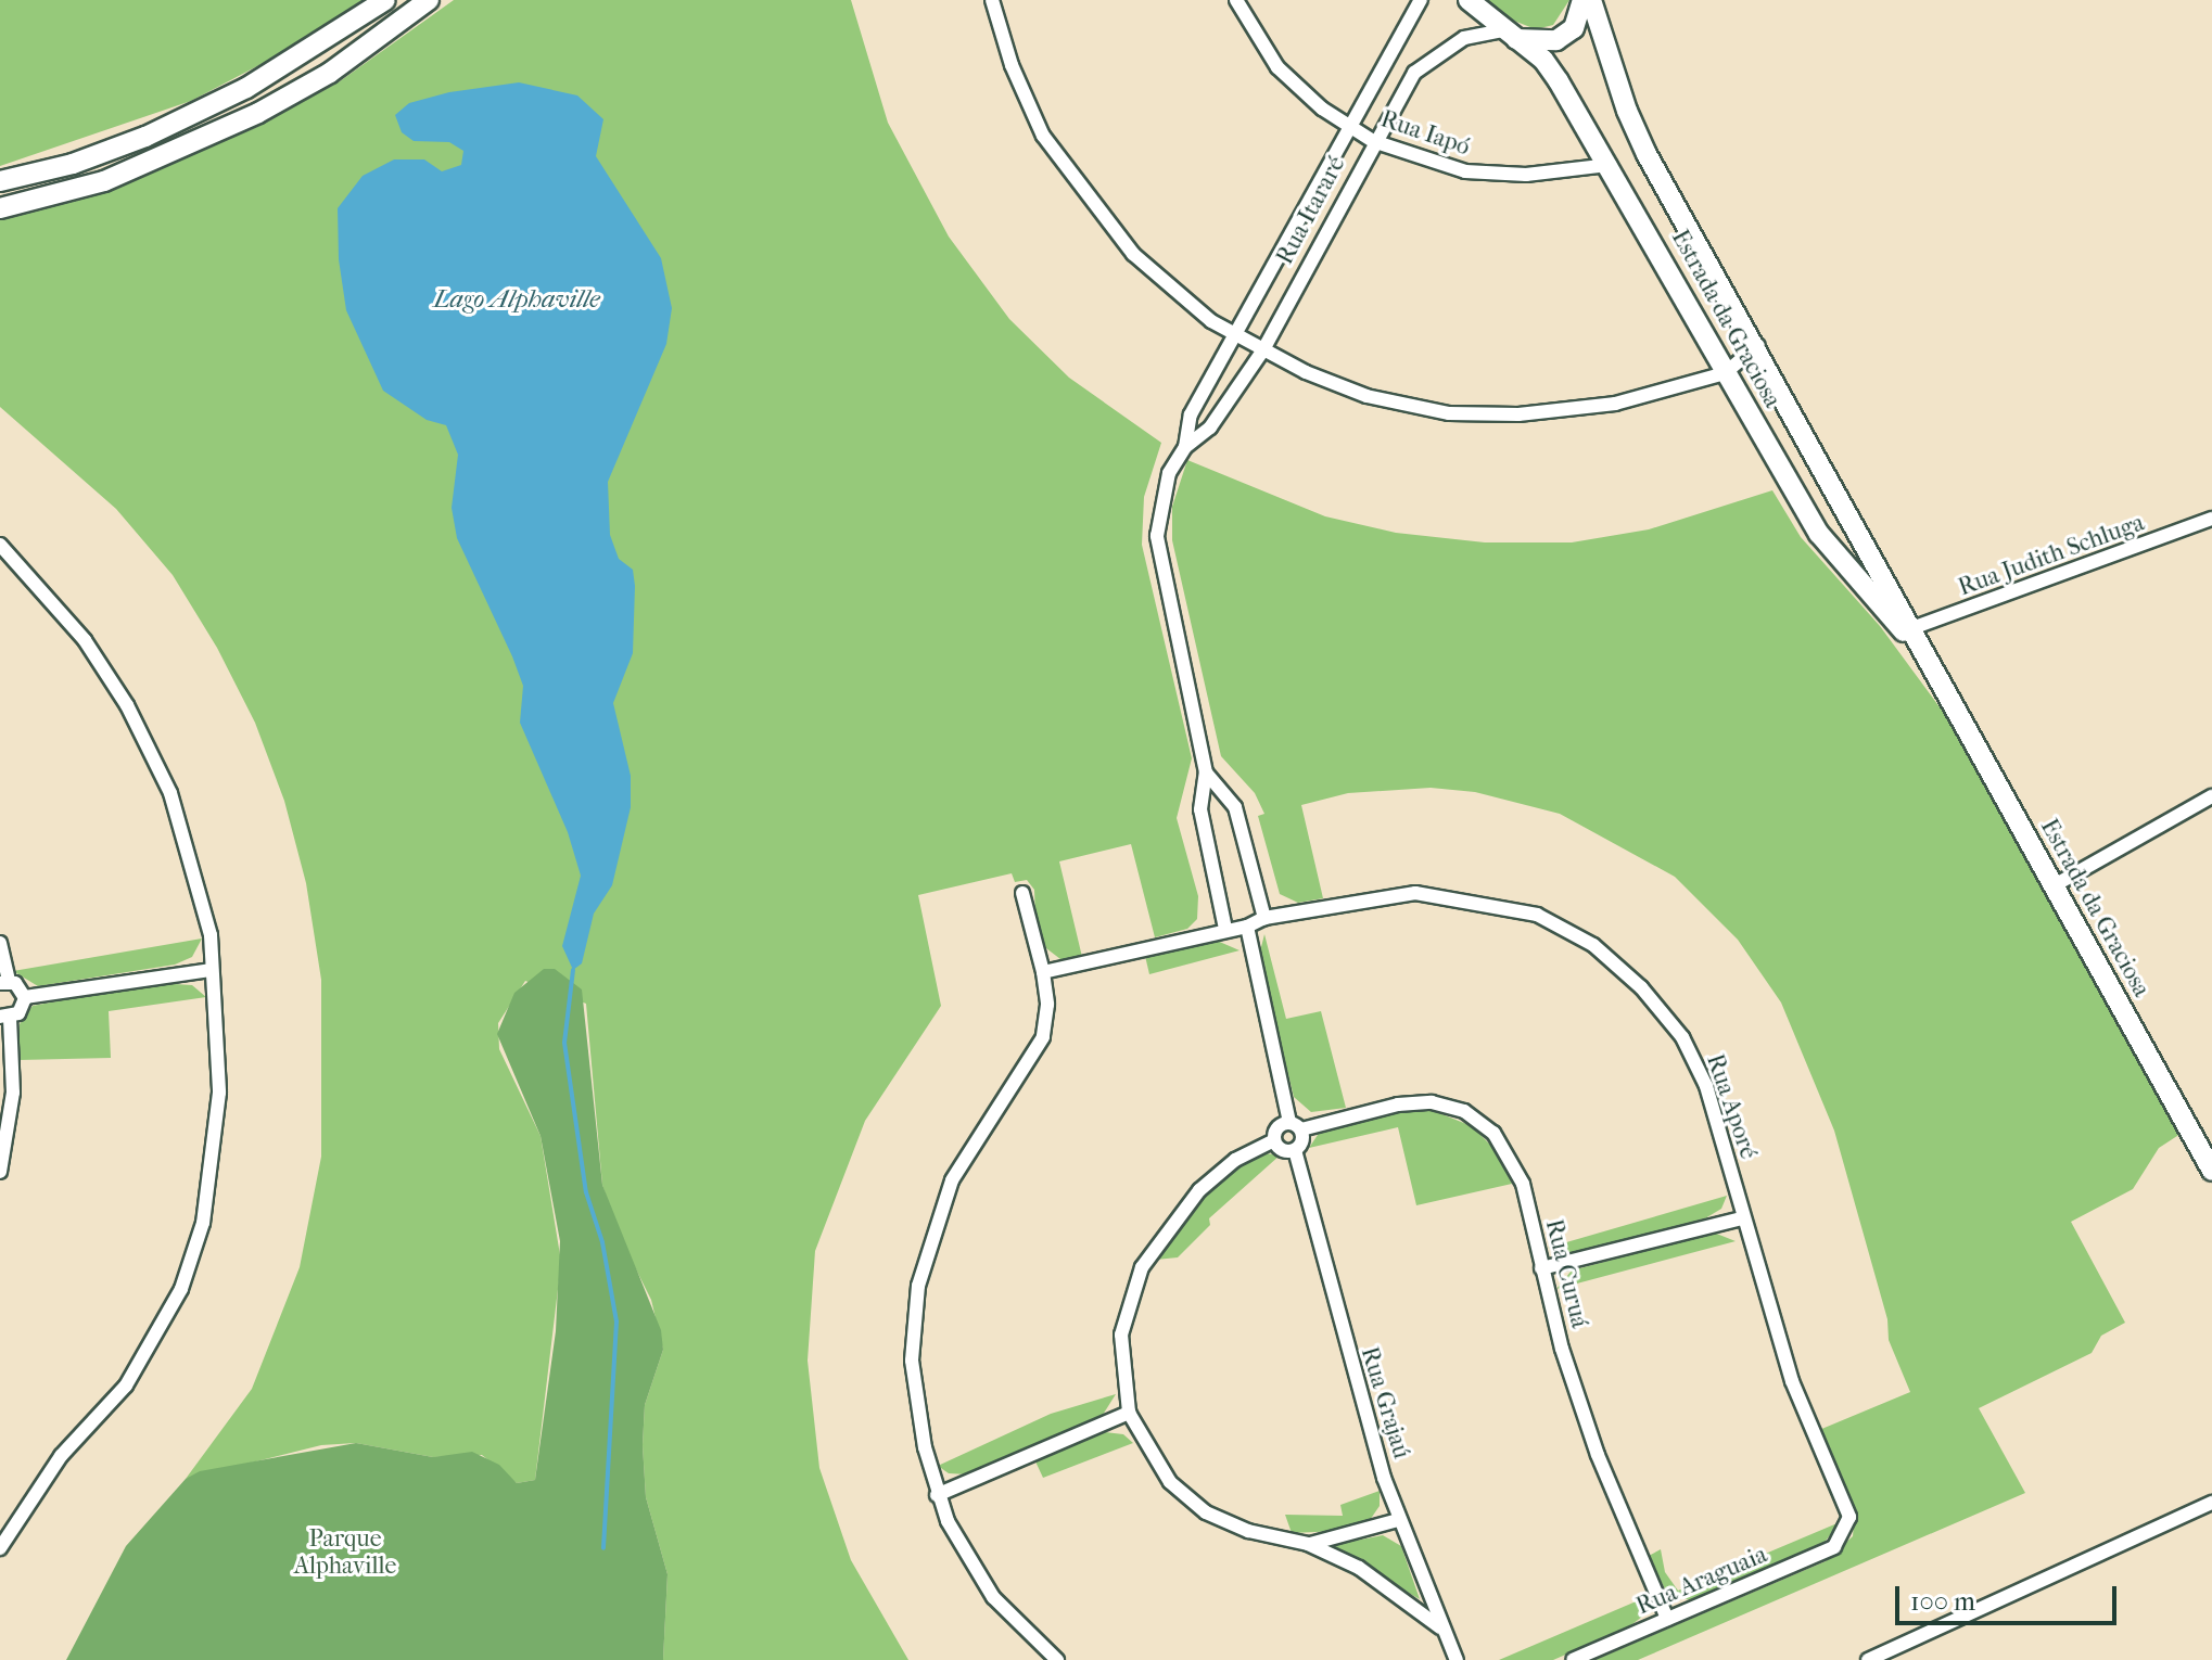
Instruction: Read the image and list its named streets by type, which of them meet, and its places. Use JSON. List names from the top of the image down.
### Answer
{
  "streets": {
    "main road": ["Estrada da Graciosa"],
    "street": [
      "Rua Iapó",
      "Rua Itararé",
      "Rua Judith Schluga",
      "Rua Aporé",
      "Rua Curuá",
      "Rua Grajaú",
      "Rua Araguaia"
    ]
  },
  "crossings": [
    ["Rua Iapó", "Rua Itararé"],
    ["Rua Iapó", "Estrada da Graciosa"],
    ["Rua Itararé", "Estrada da Graciosa"],
    ["Estrada da Graciosa", "Rua Judith Schluga"],
    ["Rua Aporé", "Rua Araguaia"],
    ["Rua Curuá", "Rua Grajaú"],
    ["Rua Curuá", "Rua Araguaia"]
  ],
  "water": ["Lago Alphaville"],
  "parks": ["Parque Alphaville"],
  "scale_bar": "100 m"
}
